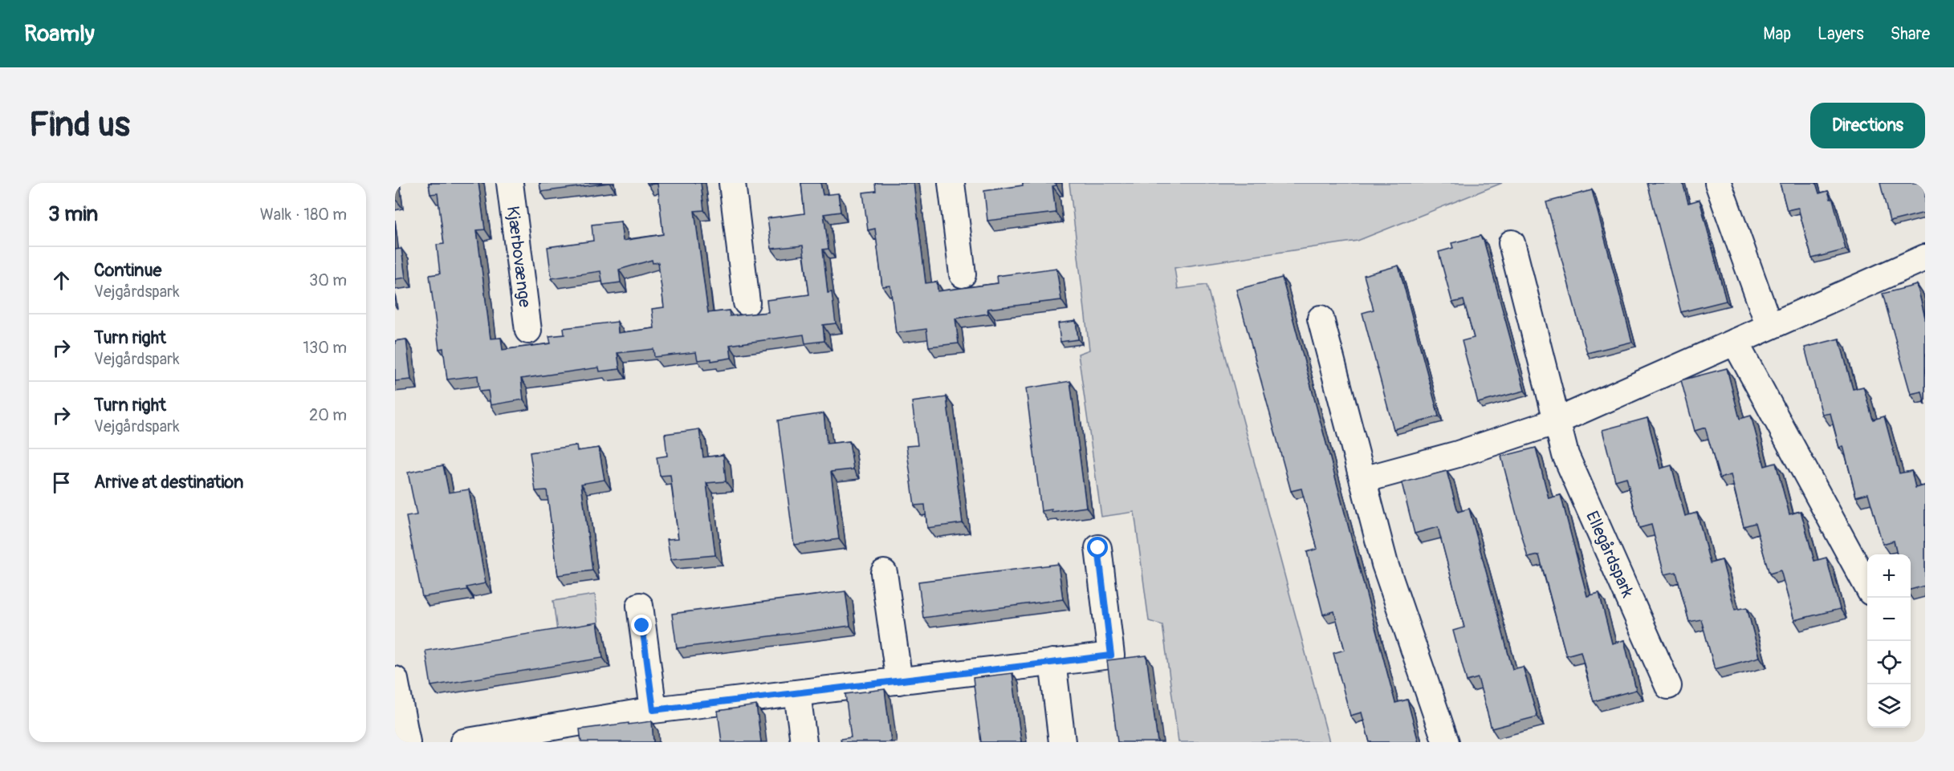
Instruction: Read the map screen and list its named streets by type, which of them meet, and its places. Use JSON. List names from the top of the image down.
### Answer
{
  "streets": {
    "street": ["Kjærbovænge", "Ellegårdspark"]
  },
  "page": {
    "header": "Roamly",
    "nav": ["Map", "Layers", "Share"],
    "buttons": "Directions",
    "title": "Find us",
    "heading": ["3 min", "Walk · 180 m"],
    "list": [
      ["Continue", "Vejgårdspark", "30 m"],
      ["Turn right", "Vejgårdspark", "130 m"],
      ["Turn right", "Vejgårdspark", "20 m"],
      "Arrive at destination"
    ],
    "map_buttons": ["+", "−"]
  }
}
